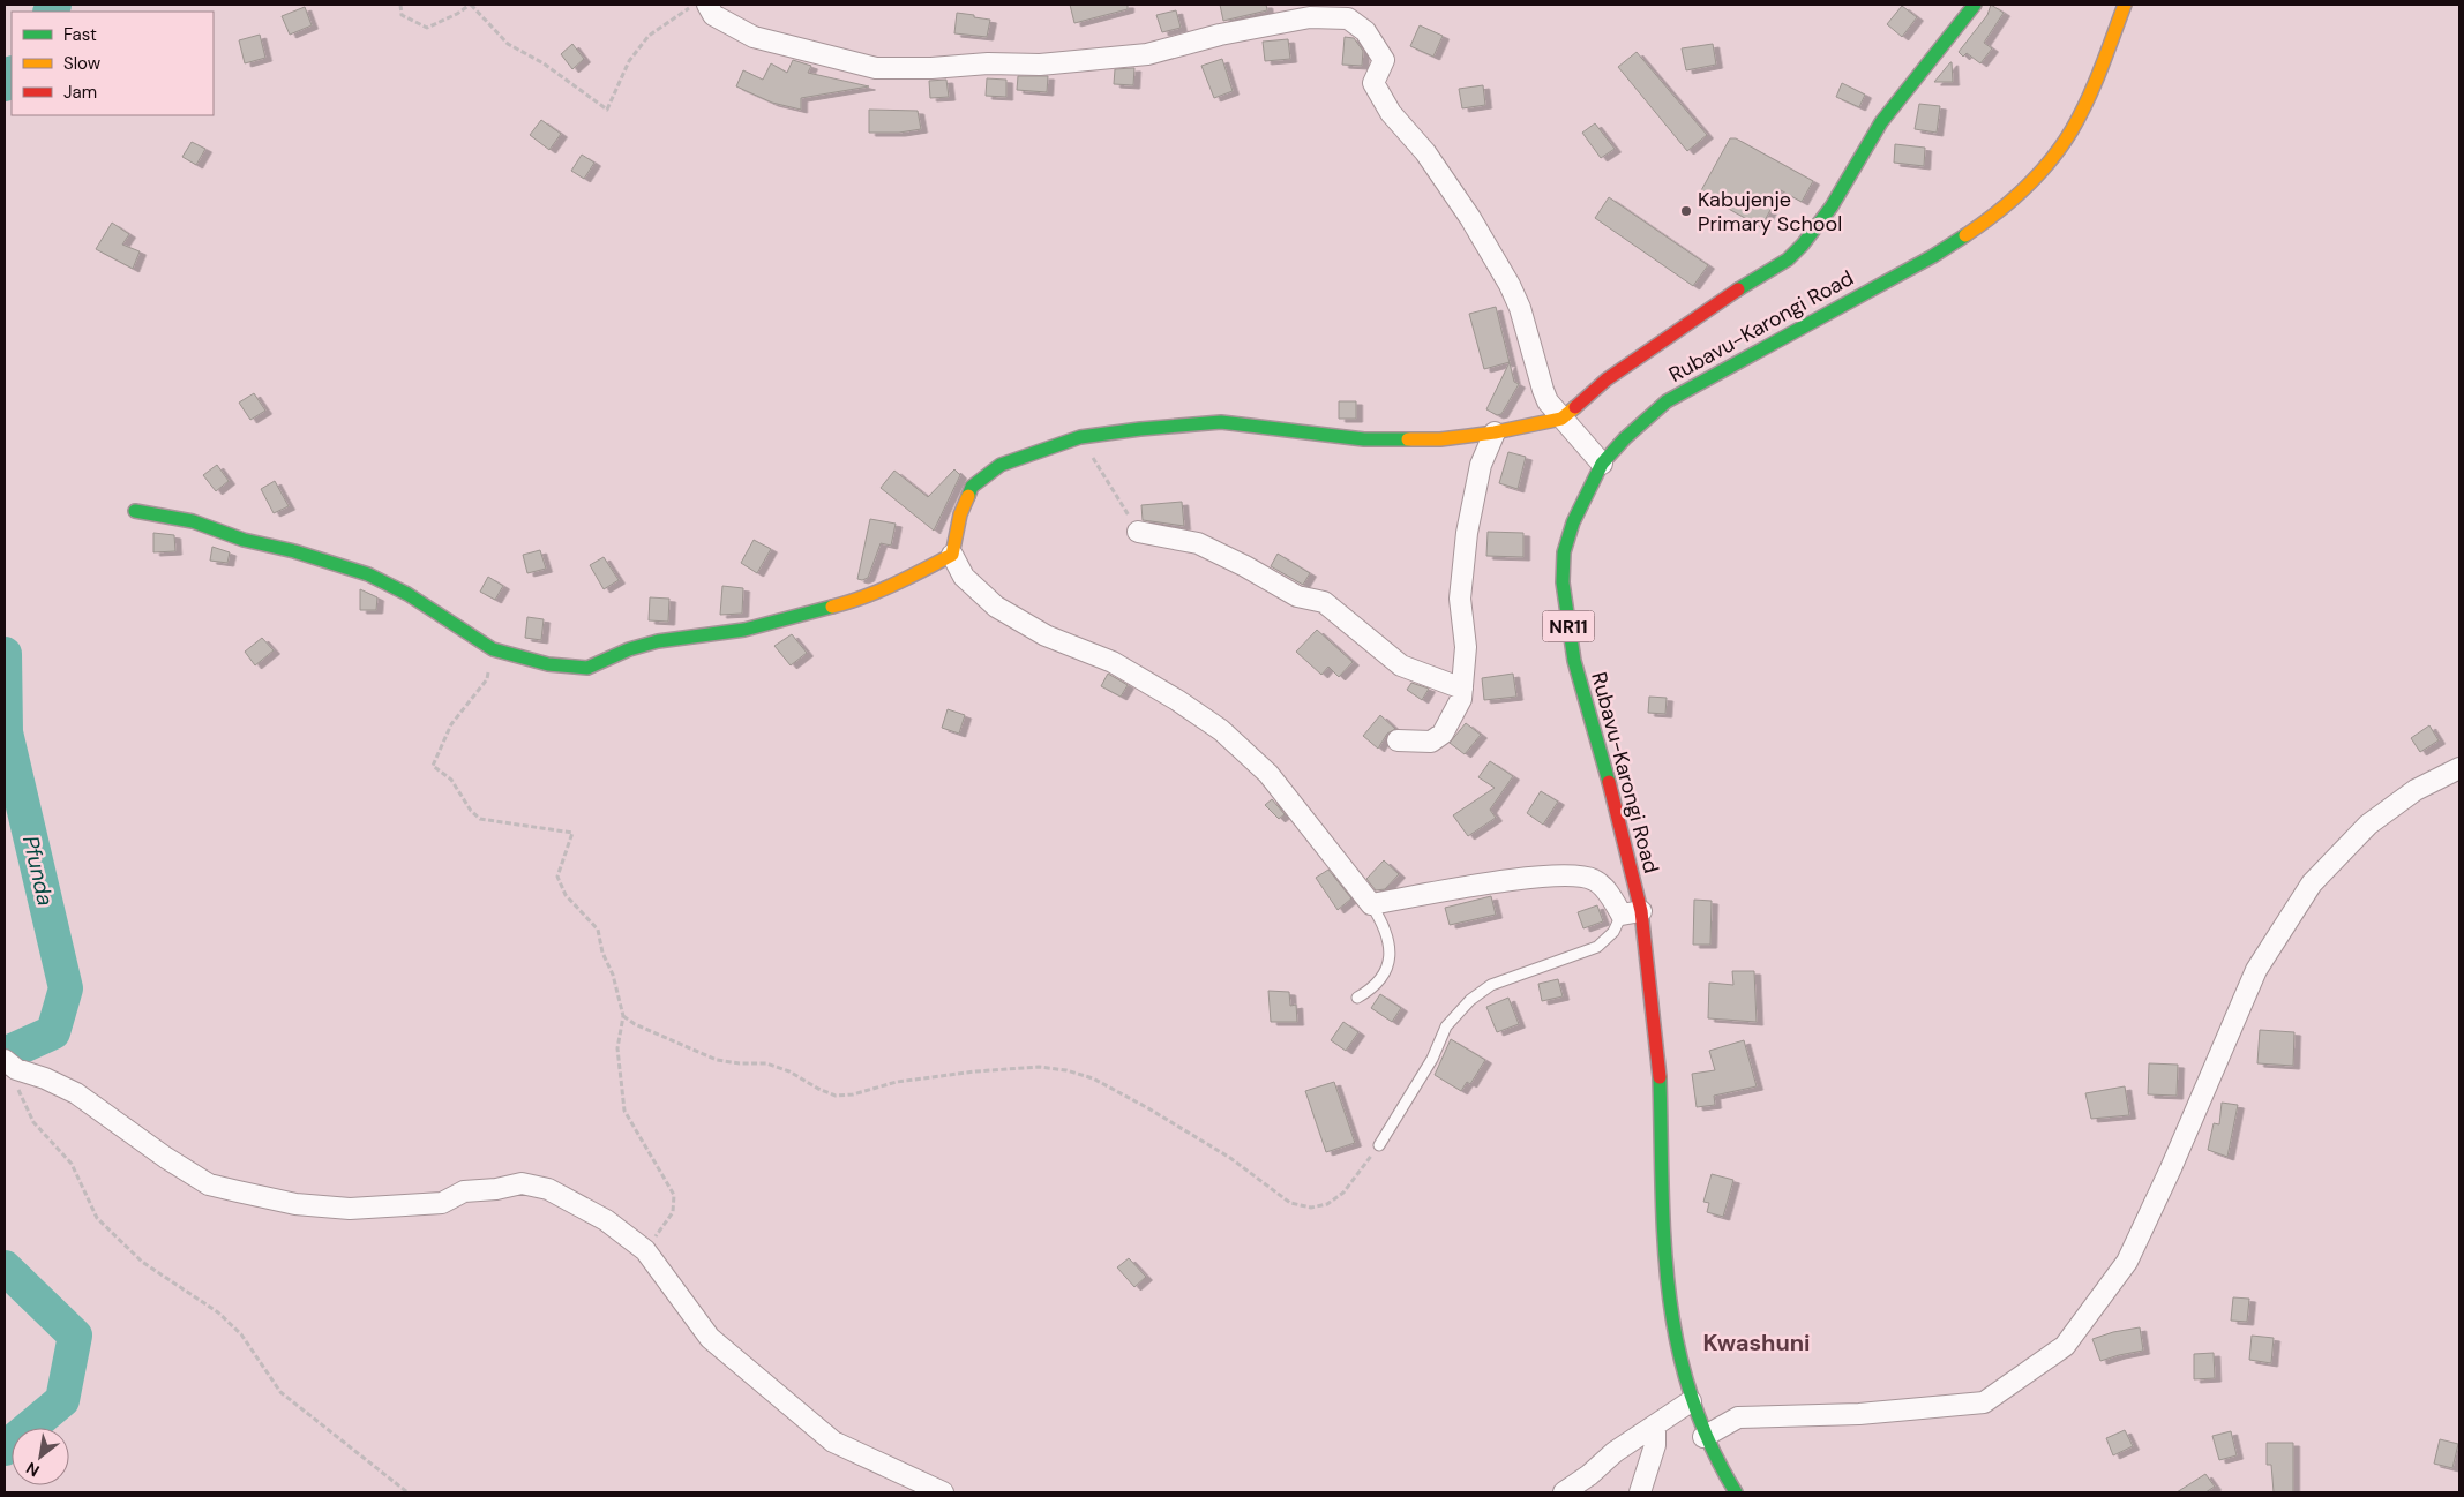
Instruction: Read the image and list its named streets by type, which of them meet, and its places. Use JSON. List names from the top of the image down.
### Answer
{
  "streets": {
    "main road": ["Rubavu-Karongi Road", "NR11"]
  },
  "districts": ["Kwashuni"],
  "water": ["Pfunda"],
  "places": ["Kabujenje Primary School"],
  "legend": ["Fast", "Slow", "Jam"],
  "north": "bottom left"
}
